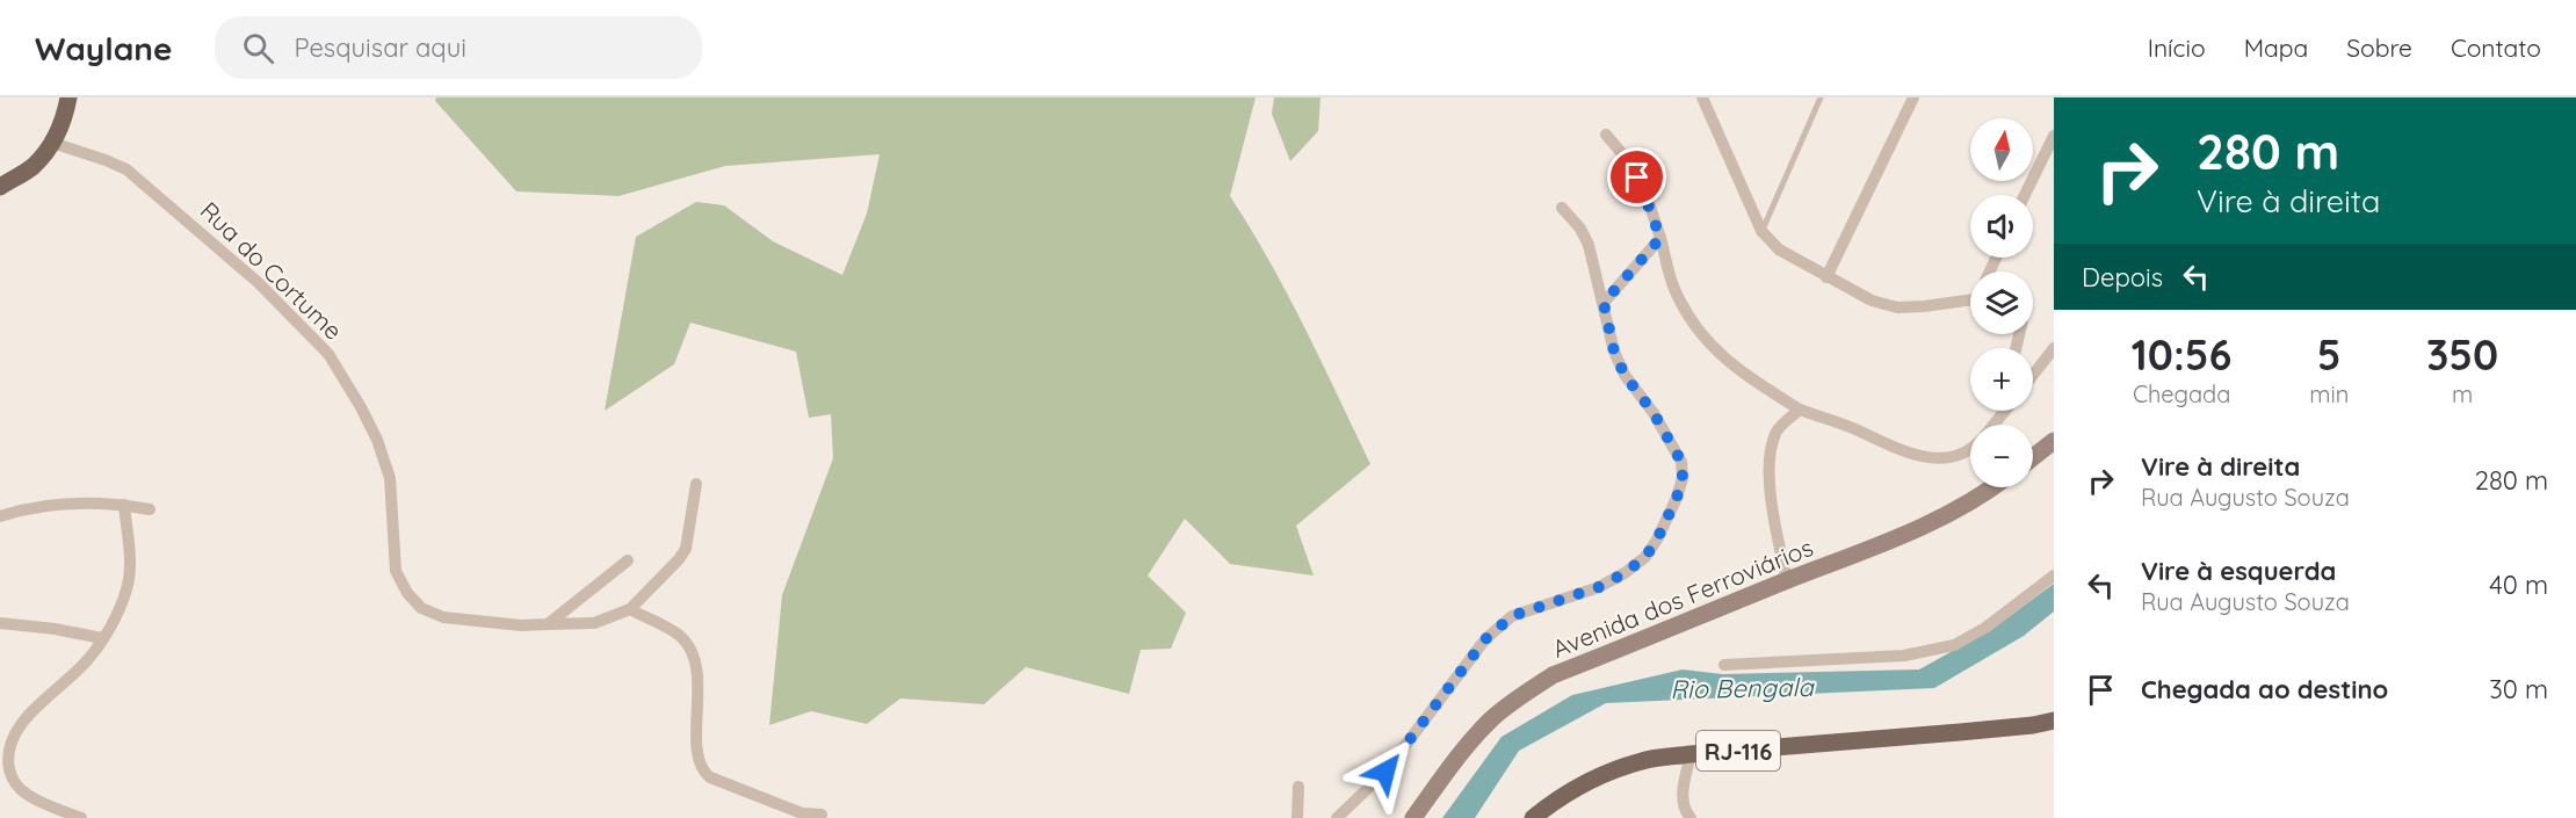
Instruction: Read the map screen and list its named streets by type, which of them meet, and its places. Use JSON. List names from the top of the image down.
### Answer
{
  "streets": {
    "main road": ["Avenida dos Ferroviários", "RJ-116"],
    "street": ["Rua do Cortume"]
  },
  "water": ["Rio Bengala"],
  "north": "top",
  "page": {
    "header": "Waylane",
    "search": "Pesquisar aqui",
    "nav": [
      "Início",
      "Mapa",
      "Sobre",
      "Contato"
    ],
    "turn": ["280 m", "Vire à direita"],
    "map_buttons": ["+", "−"],
    "then": "Depois",
    "eta": [
      "10:56",
      "Chegada",
      "5",
      "min",
      "350",
      "m"
    ],
    "list": [
      {
        "name": "Vire à direita",
        "note": "Rua Augusto Souza",
        "value": "280 m"
      },
      {
        "name": "Vire à esquerda",
        "note": "Rua Augusto Souza",
        "value": "40 m"
      },
      {
        "name": "Chegada ao destino",
        "value": "30 m"
      }
    ]
  }
}
